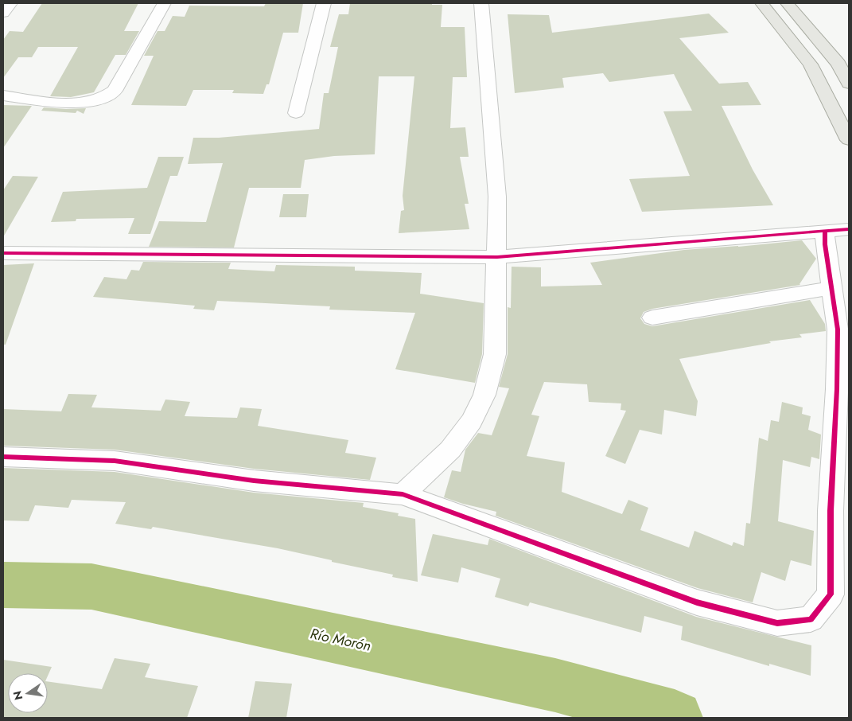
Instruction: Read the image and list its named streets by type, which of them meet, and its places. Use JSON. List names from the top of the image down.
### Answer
{
  "water": ["Río Morón"],
  "north": "left"
}
